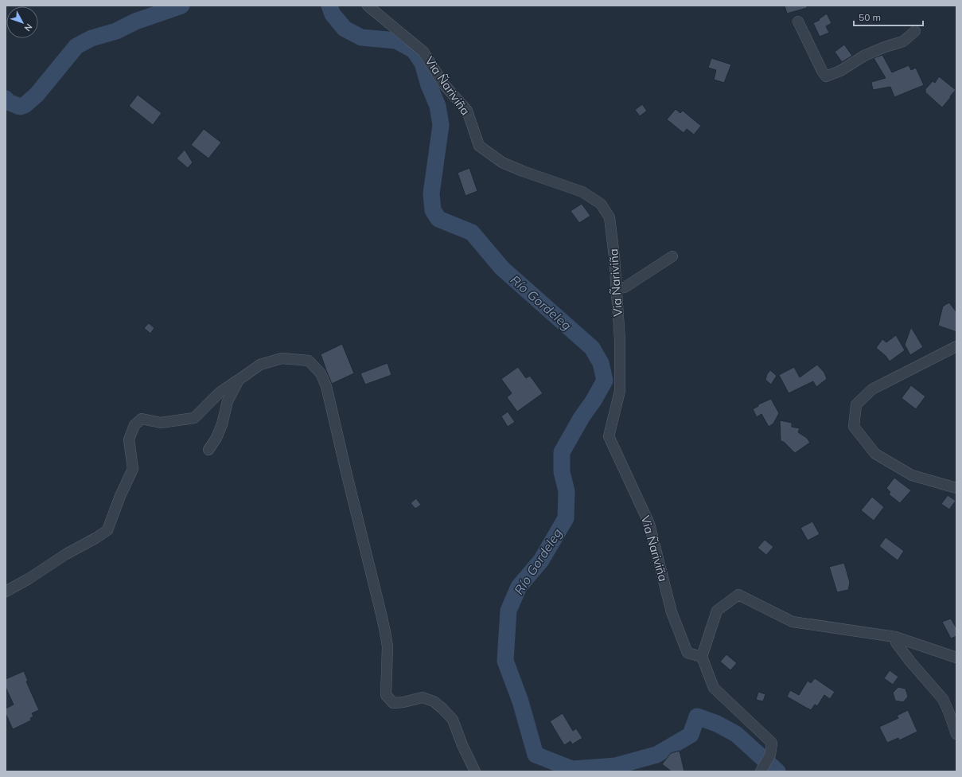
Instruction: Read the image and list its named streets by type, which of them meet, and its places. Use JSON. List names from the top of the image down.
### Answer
{
  "streets": {
    "street": ["Via Ñariviña"]
  },
  "water": ["Río Gordeleg"],
  "scale_bar": "50 m",
  "north": "bottom right"
}
